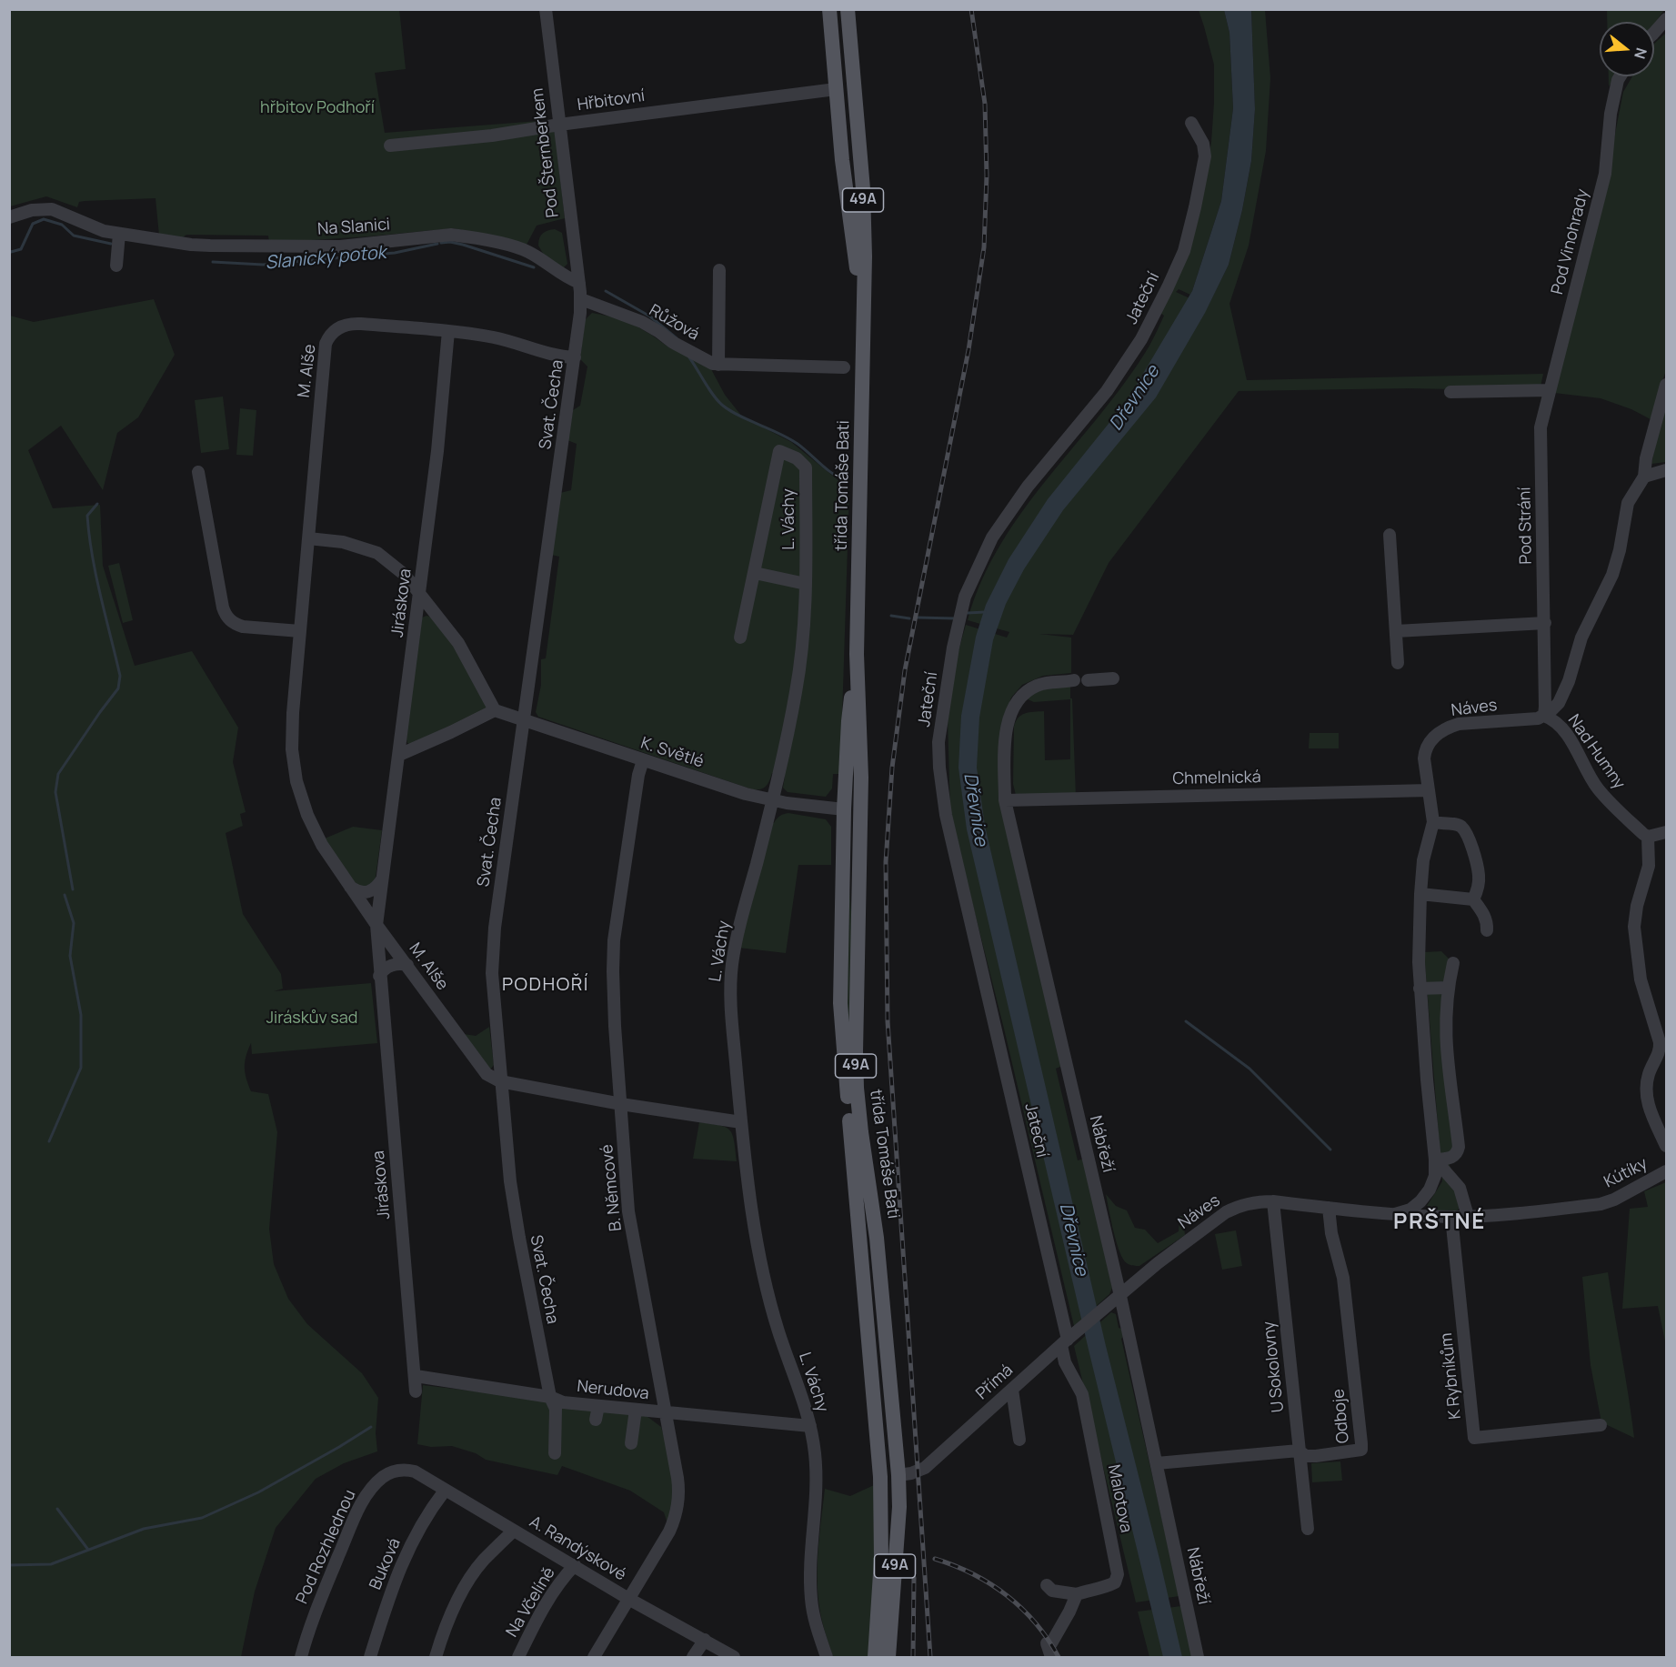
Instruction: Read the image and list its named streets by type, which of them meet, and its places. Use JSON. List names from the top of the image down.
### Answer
{
  "streets": {
    "main road": ["49A", "třída Tomáše Bati"],
    "street": [
      "Hřbitovní",
      "Pod Šternberkem",
      "Na Slanici",
      "Pod Vinohrady",
      "Jateční",
      "Růžová",
      "M. Alše",
      "Svat. Čecha",
      "L. Váchy",
      "Pod Strání",
      "Jiráskova",
      "Náves",
      "Nad Humny",
      "K. Světlé",
      "Chmelnická",
      "Nábřeží",
      "Kútíky",
      "B. Němcové",
      "U Sokolovny",
      "K Rybníkům",
      "Přímá",
      "Nerudova",
      "Odboje",
      "Malotova",
      "Pod Rozhlednou",
      "A. Randýskové",
      "Buková",
      "Na Včelíně"
    ]
  },
  "crossings": [
    ["Hřbitovní", "Pod Šternberkem"],
    ["Hřbitovní", "třída Tomáše Bati"],
    ["Pod Šternberkem", "Na Slanici"],
    ["Pod Šternberkem", "Růžová"],
    ["Pod Šternberkem", "Svat. Čecha"],
    ["Na Slanici", "Růžová"],
    ["Na Slanici", "Svat. Čecha"],
    ["Pod Vinohrady", "Pod Strání"],
    ["Jateční", "Přímá"],
    ["Jateční", "Malotova"],
    ["Růžová", "Svat. Čecha"],
    ["M. Alše", "Svat. Čecha"],
    ["M. Alše", "L. Váchy"],
    ["M. Alše", "Jiráskova"],
    ["M. Alše", "B. Němcové"],
    ["Svat. Čecha", "K. Světlé"],
    ["Svat. Čecha", "Nerudova"],
    ["třída Tomáše Bati", "K. Světlé"],
    ["třída Tomáše Bati", "Přímá"],
    ["L. Váchy", "K. Světlé"],
    ["L. Váchy", "Nerudova"],
    ["Pod Strání", "Náves"],
    ["Pod Strání", "Nad Humny"],
    ["Jiráskova", "Nerudova"],
    ["Náves", "Nad Humny"],
    ["Náves", "Chmelnická"],
    ["Náves", "Nábřeží"],
    ["Náves", "Kútíky"],
    ["Náves", "U Sokolovny"],
    ["Náves", "K Rybníkům"],
    ["Náves", "Přímá"],
    ["Náves", "Odboje"],
    ["K. Světlé", "B. Němcové"],
    ["Chmelnická", "Nábřeží"],
    ["Nábřeží", "Odboje"],
    ["B. Němcové", "Nerudova"],
    ["B. Němcové", "A. Randýskové"],
    ["U Sokolovny", "Odboje"],
    ["Přímá", "Malotova"],
    ["Pod Rozhlednou", "A. Randýskové"],
    ["A. Randýskové", "Buková"],
    ["A. Randýskové", "Na Včelíně"]
  ],
  "districts": ["PODHOŘÍ", "PRŠTNÉ"],
  "water": ["Slanický potok", "Dřevnice"],
  "parks": ["hřbitov Podhoří", "Jiráskův sad"],
  "north": "right"
}
